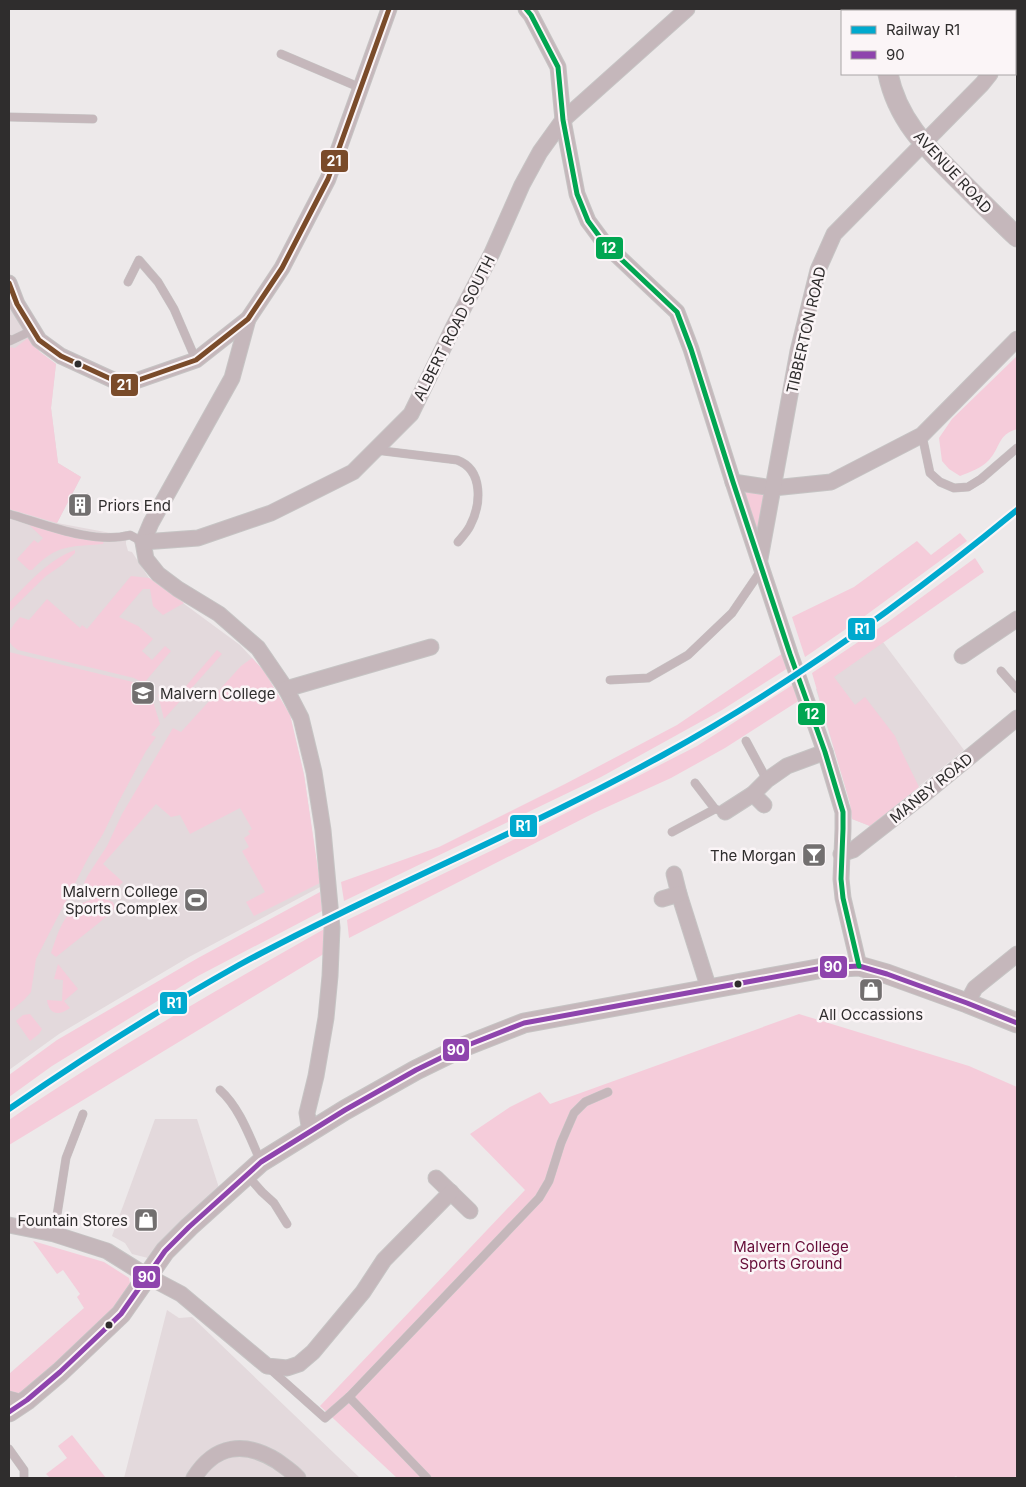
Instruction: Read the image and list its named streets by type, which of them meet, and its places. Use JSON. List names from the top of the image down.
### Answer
{
  "streets": {
    "street": [
      "AVENUE ROAD",
      "ALBERT ROAD SOUTH",
      "TIBBERTON ROAD",
      "MANBY ROAD"
    ]
  },
  "crossings": [
    ["AVENUE ROAD", "TIBBERTON ROAD"]
  ],
  "parks": ["Malvern College Sports Ground"],
  "places": {
    "building": ["Priors End"],
    "school or university": ["Malvern College"],
    "bar": ["The Morgan"],
    "sports": ["Malvern College Sports Complex"],
    "shop": ["All Occassions", "Fountain Stores"]
  },
  "lines": [
    "transit line 12",
    "transit line 21",
    "rail line R1",
    "transit line 90"
  ],
  "legend": ["Railway R1", "90"]
}
